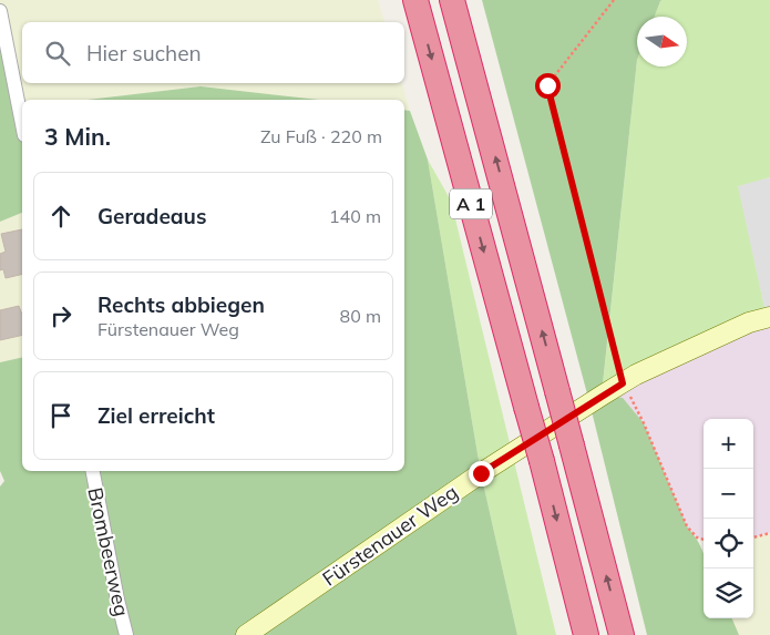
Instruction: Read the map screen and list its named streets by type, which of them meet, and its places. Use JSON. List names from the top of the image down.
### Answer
{
  "streets": {
    "highway": ["A 1"],
    "street": ["Fürstenauer Weg", "Brombeerweg"]
  },
  "north": "right",
  "page": {
    "search": "Hier suchen",
    "heading": ["3 Min.", "Zu Fuß · 220 m"],
    "list": [
      ["Geradeaus", "140 m"],
      ["Rechts abbiegen", "Fürstenauer Weg", "80 m"],
      "Ziel erreicht"
    ],
    "map_buttons": ["+", "−"]
  }
}
